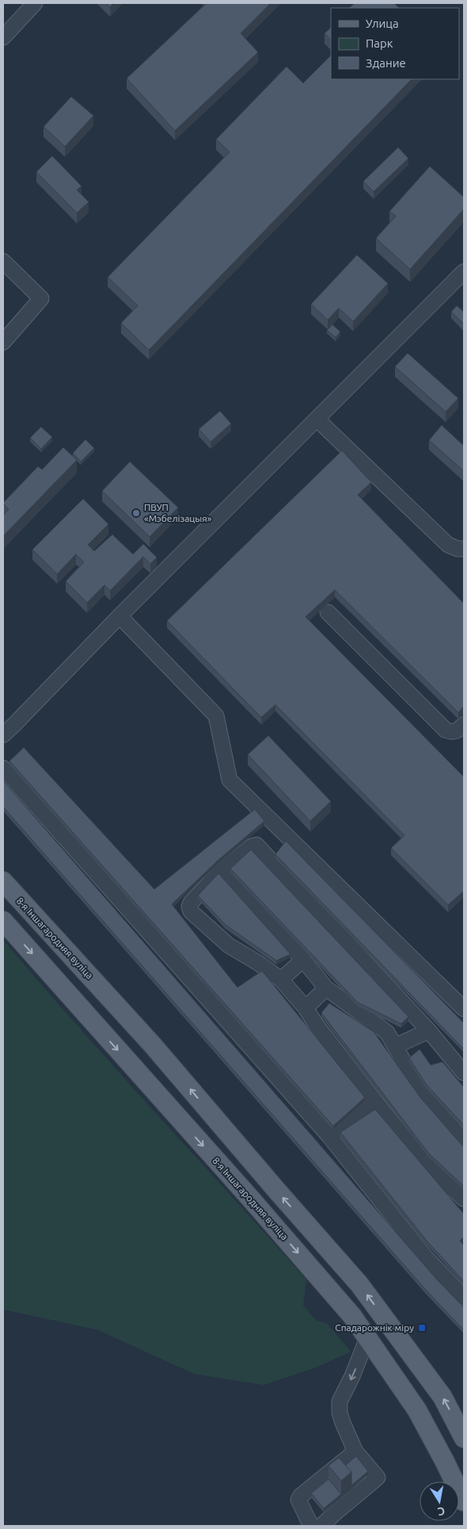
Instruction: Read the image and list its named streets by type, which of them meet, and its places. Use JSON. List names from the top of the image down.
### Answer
{
  "streets": {
    "main road": ["8-я Іншагародняя вуліца"]
  },
  "places": {
    "other": ["ПВУП «Мэбелізацыя»"],
    "transit": ["Спадарожнік міру"]
  },
  "legend": ["Улица", "Парк", "Здание"],
  "north": "bottom"
}
